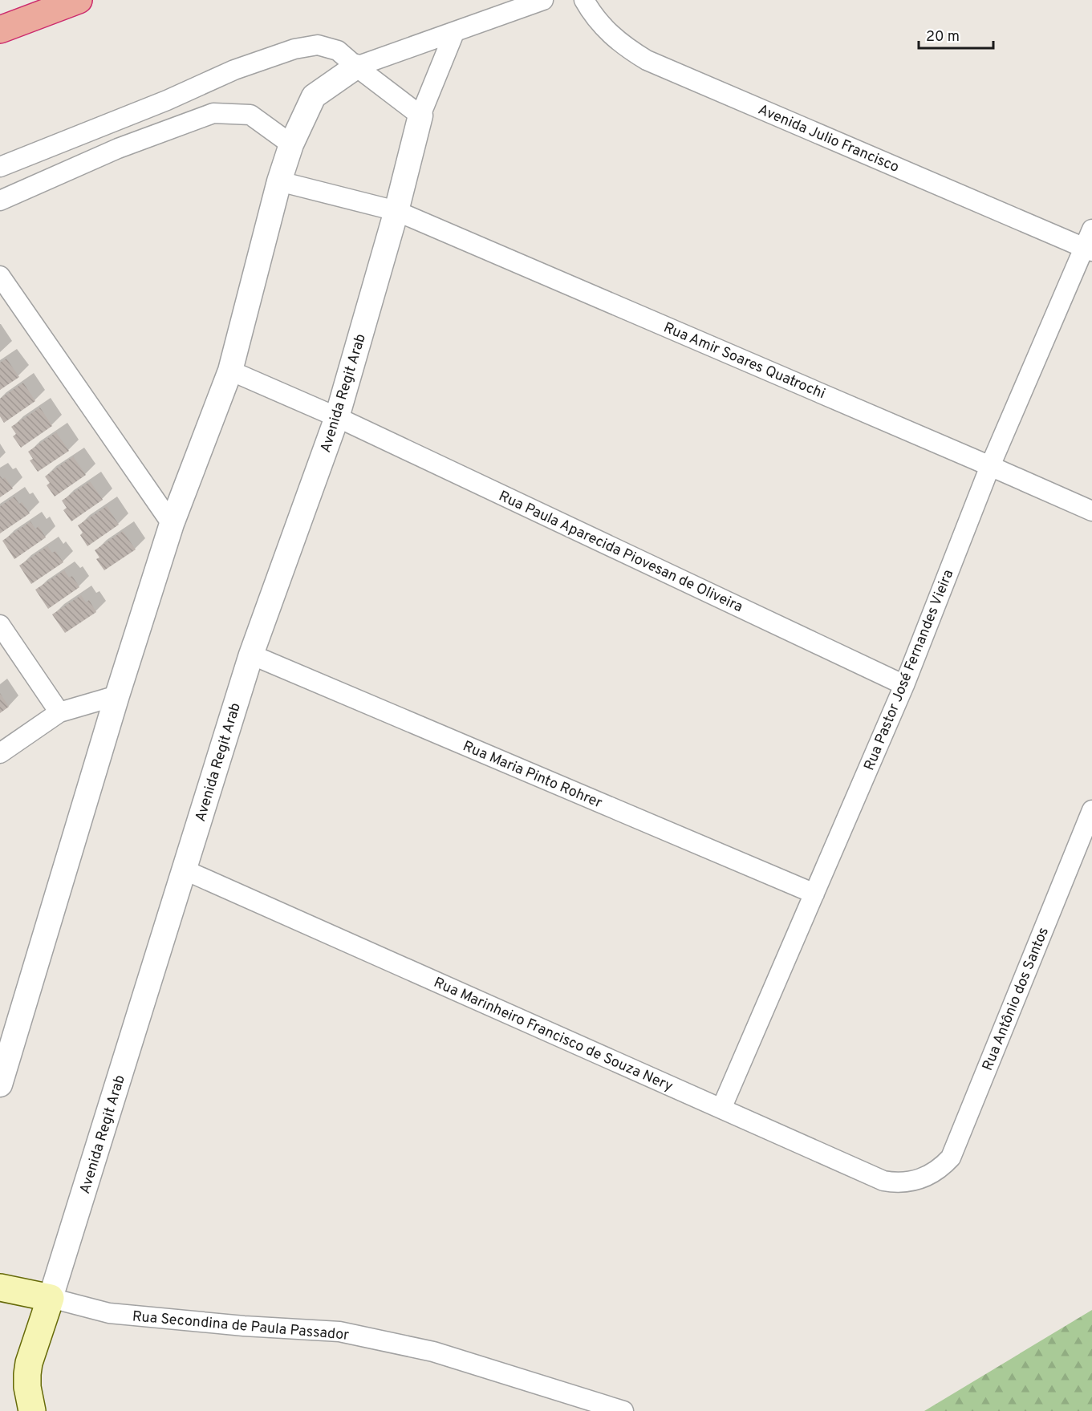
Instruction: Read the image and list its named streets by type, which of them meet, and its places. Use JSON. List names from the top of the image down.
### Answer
{
  "streets": {
    "main road": ["Avenida Regit Arab"],
    "street": [
      "Avenida Julio Francisco",
      "Rua Amir Soares Quatrochi",
      "Rua Paula Aparecida Piovesan de Oliveira",
      "Rua Pastor José Fernandes Vieira",
      "Rua Maria Pinto Rohrer",
      "Rua Antônio dos Santos",
      "Rua Marinheiro Francisco de Souza Nery",
      "Rua Secondina de Paula Passador"
    ]
  },
  "crossings": [
    ["Avenida Julio Francisco", "Rua Pastor José Fernandes Vieira"],
    ["Rua Amir Soares Quatrochi", "Avenida Regit Arab"],
    ["Rua Amir Soares Quatrochi", "Rua Pastor José Fernandes Vieira"],
    ["Avenida Regit Arab", "Rua Paula Aparecida Piovesan de Oliveira"],
    ["Avenida Regit Arab", "Rua Maria Pinto Rohrer"],
    ["Avenida Regit Arab", "Rua Marinheiro Francisco de Souza Nery"],
    ["Avenida Regit Arab", "Rua Secondina de Paula Passador"],
    ["Rua Paula Aparecida Piovesan de Oliveira", "Rua Pastor José Fernandes Vieira"],
    ["Rua Pastor José Fernandes Vieira", "Rua Maria Pinto Rohrer"],
    ["Rua Pastor José Fernandes Vieira", "Rua Marinheiro Francisco de Souza Nery"],
    ["Rua Antônio dos Santos", "Rua Marinheiro Francisco de Souza Nery"]
  ],
  "scale_bar": "20 m"
}
